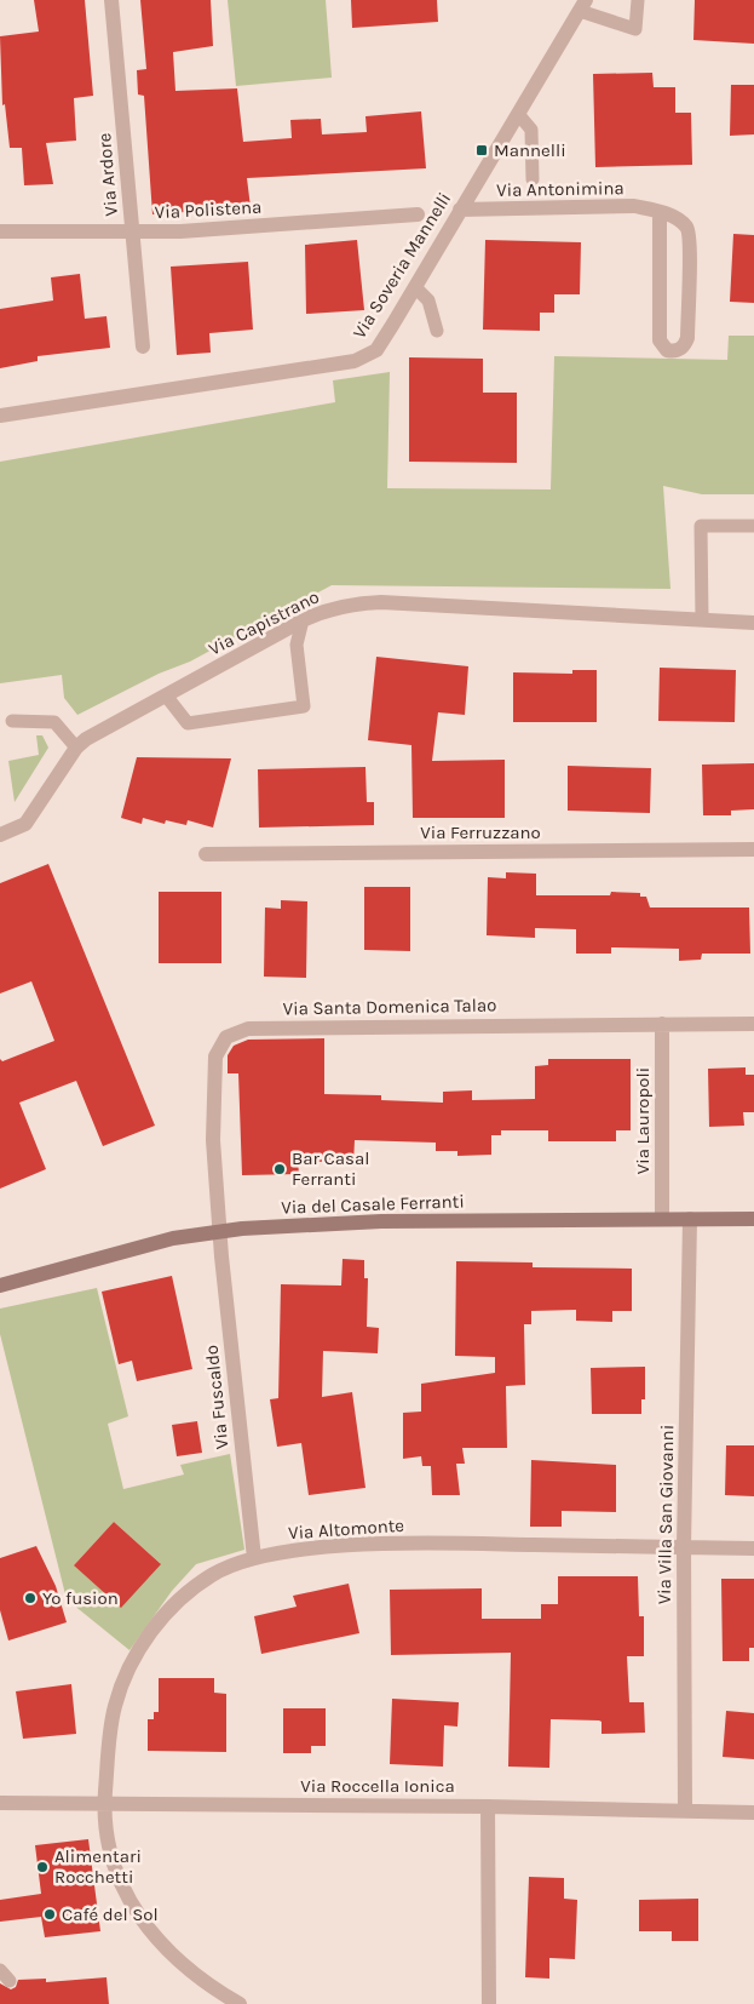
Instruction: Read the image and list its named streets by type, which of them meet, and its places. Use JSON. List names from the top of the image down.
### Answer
{
  "streets": {
    "street": [
      "Via Ardore",
      "Via Antonimina",
      "Via Polistena",
      "Via Soveria Mannelli",
      "Via Capistrano",
      "Via Ferruzzano",
      "Via Santa Domenica Talao",
      "Via Lauropoli",
      "Via del Casale Ferranti",
      "Via Fuscaldo",
      "Via Villa San Giovanni",
      "Via Altomonte",
      "Via Roccella Ionica"
    ]
  },
  "crossings": [
    ["Via Ardore", "Via Polistena"],
    ["Via Antonimina", "Via Soveria Mannelli"],
    ["Via Santa Domenica Talao", "Via Lauropoli"],
    ["Via Santa Domenica Talao", "Via del Casale Ferranti"],
    ["Via Santa Domenica Talao", "Via Fuscaldo"],
    ["Via Lauropoli", "Via del Casale Ferranti"],
    ["Via del Casale Ferranti", "Via Fuscaldo"],
    ["Via del Casale Ferranti", "Via Villa San Giovanni"],
    ["Via Fuscaldo", "Via Altomonte"],
    ["Via Villa San Giovanni", "Via Altomonte"],
    ["Via Villa San Giovanni", "Via Roccella Ionica"],
    ["Via Altomonte", "Via Roccella Ionica"]
  ],
  "places": {
    "transit": ["Mannelli"],
    "other": [
      "Bar Casal Ferranti",
      "Yo fusion",
      "Alimentari Rocchetti",
      "Café del Sol"
    ]
  }
}
